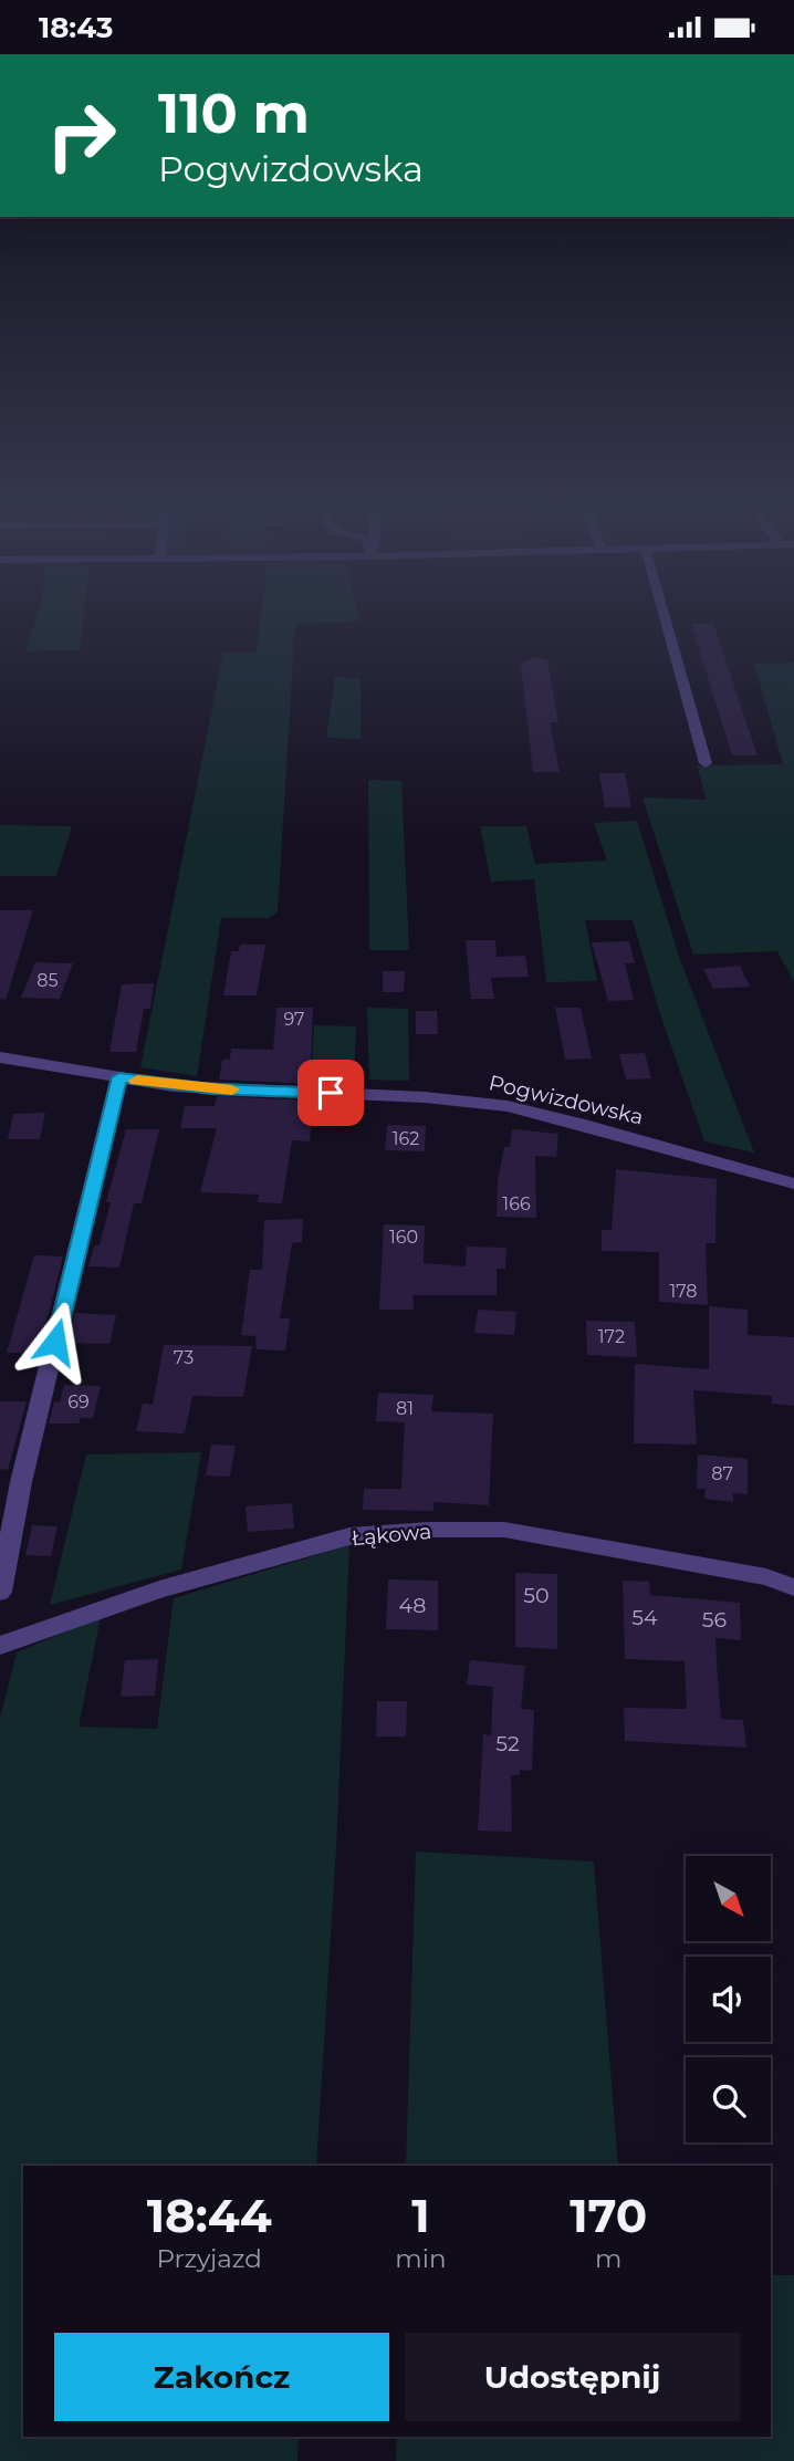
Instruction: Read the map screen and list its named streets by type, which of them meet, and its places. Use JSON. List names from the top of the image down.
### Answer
{
  "streets": {
    "street": ["Pogwizdowska", "Łąkowa"]
  },
  "house_numbers": [
    "85",
    "97",
    "162",
    "166",
    "160",
    "178",
    "172",
    "73",
    "69",
    "81",
    "87",
    "50",
    "48",
    "54",
    "56",
    "52"
  ],
  "north": "bottom right",
  "page": {
    "status": "18:43",
    "turn": ["110 m", "Pogwizdowska"],
    "eta": [
      "18:44",
      "Przyjazd",
      "1",
      "min",
      "170",
      "m"
    ],
    "buttons": ["Zakończ", "Udostępnij"]
  }
}
